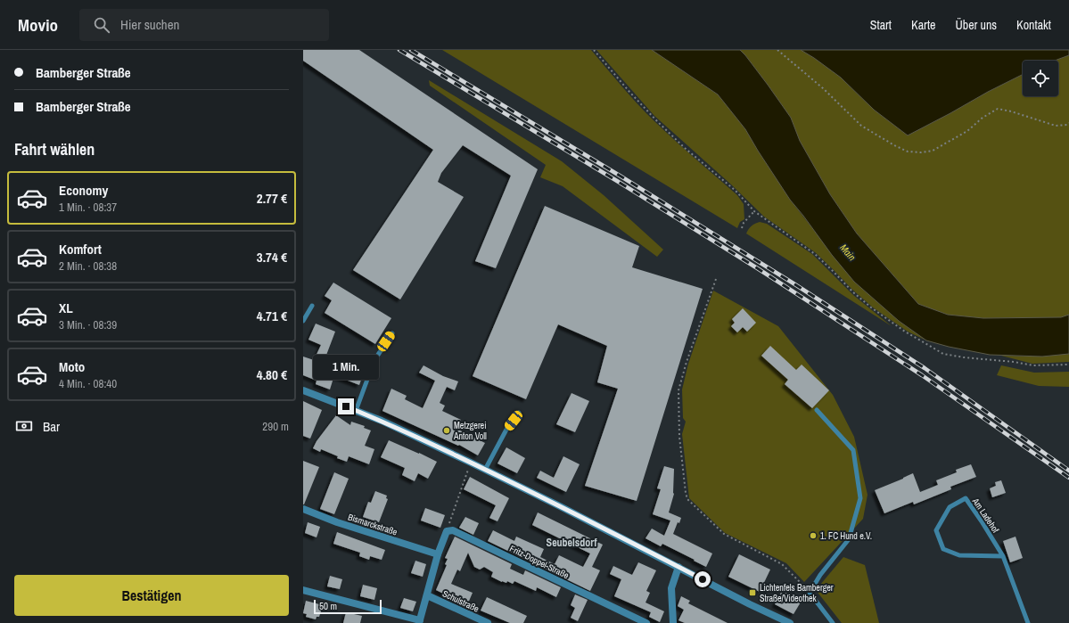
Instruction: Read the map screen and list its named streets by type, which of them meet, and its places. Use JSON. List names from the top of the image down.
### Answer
{
  "streets": {
    "street": ["Bismarckstraße", "Fritz-Doppel-Straße", "Schulstraße"],
    "lane": ["Am Ladehof"]
  },
  "districts": ["Seubelsdorf"],
  "water": ["Main"],
  "places": {
    "other": ["Metzgerei Anton Voll", "1. FC Hund e.V."],
    "transit": ["Lichtenfels Bamberger Straße/Videothek"]
  },
  "scale_bar": "50 m",
  "page": {
    "header": "Movio",
    "search": "Hier suchen",
    "nav": [
      "Start",
      "Karte",
      "Über uns",
      "Kontakt"
    ],
    "banner": ["Bamberger Straße", "Bamberger Straße"],
    "heading": "Fahrt wählen",
    "list": [
      {
        "name": "Economy",
        "note": "1 Min. · 08:37",
        "value": "2.77 €"
      },
      {
        "name": "Komfort",
        "note": "2 Min. · 08:38",
        "value": "3.74 €"
      },
      {
        "name": "XL",
        "note": "3 Min. · 08:39",
        "value": "4.71 €"
      },
      {
        "name": "Moto",
        "note": "4 Min. · 08:40",
        "value": "4.80 €"
      }
    ],
    "bubble": "1 Min.",
    "pay": ["Bar", "290 m"],
    "buttons": "Bestätigen",
    "scale": "50 m"
  }
}
